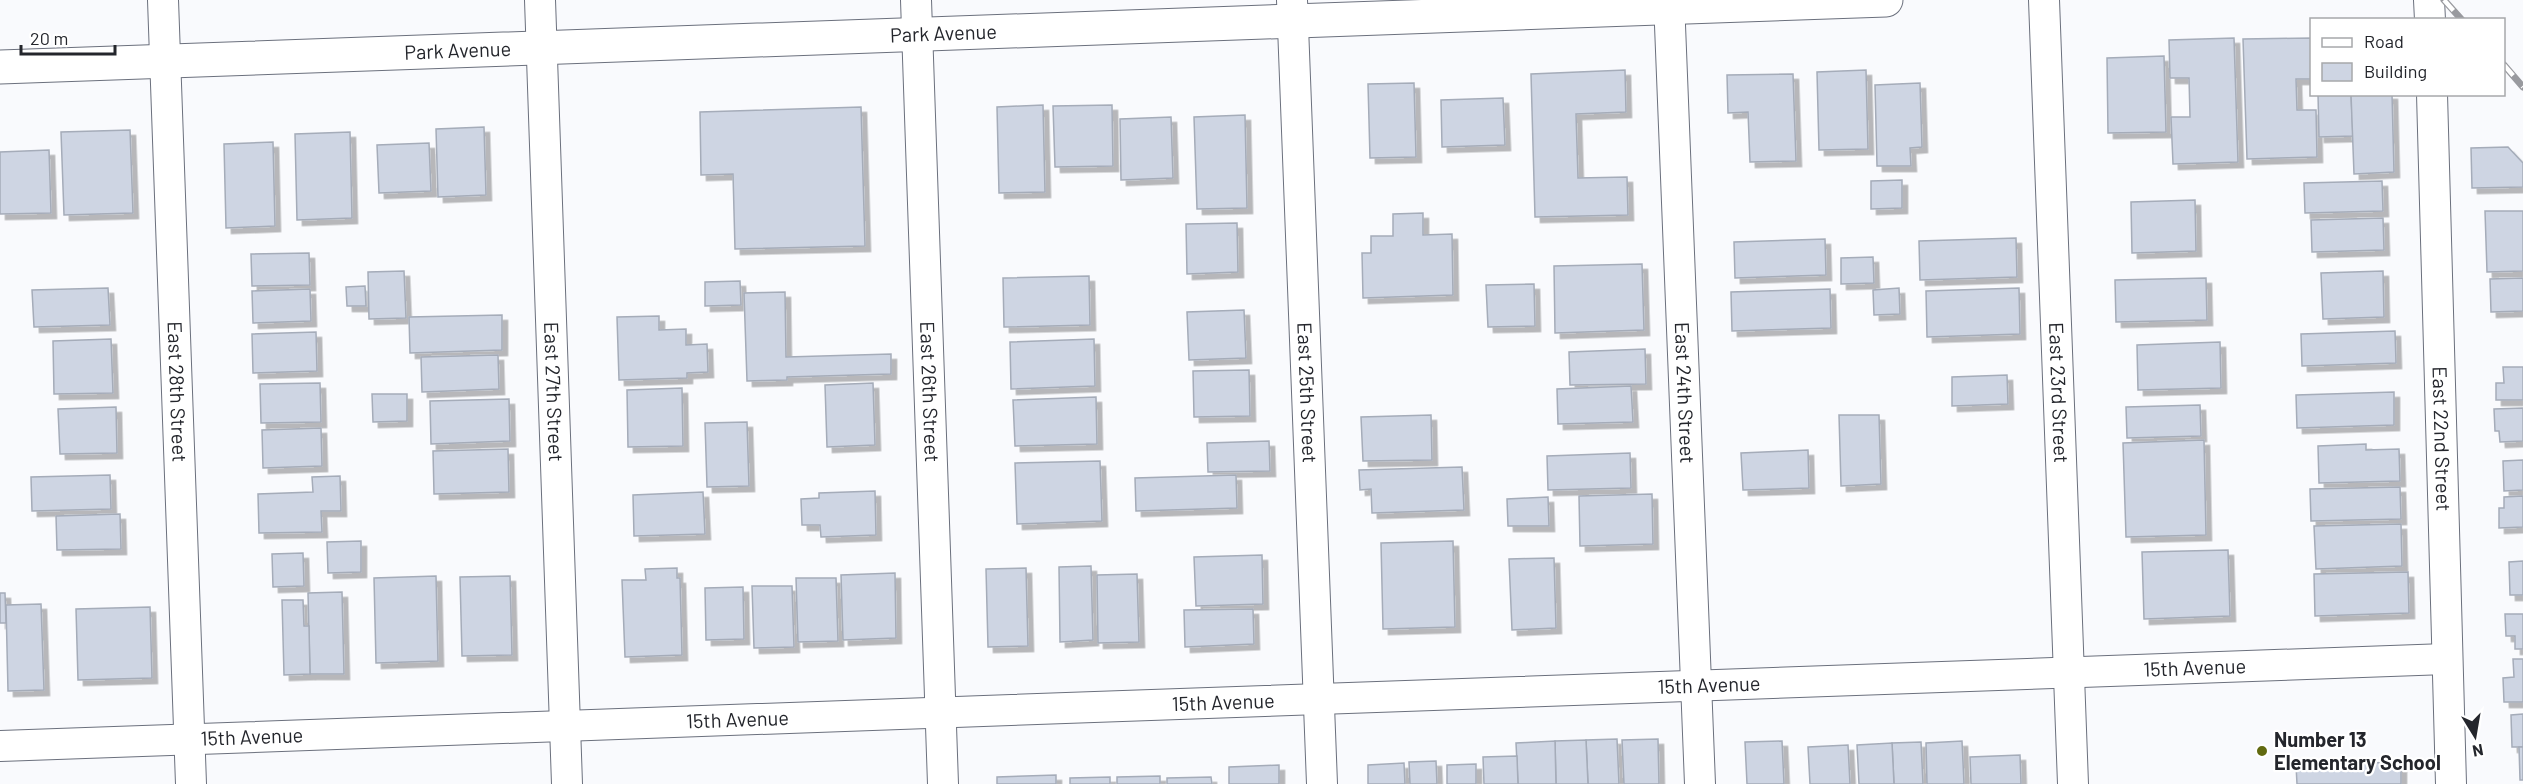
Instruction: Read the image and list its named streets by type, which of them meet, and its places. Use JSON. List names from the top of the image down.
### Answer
{
  "streets": {
    "street": [
      "Park Avenue",
      "East 28th Street",
      "East 27th Street",
      "East 26th Street",
      "East 25th Street",
      "East 24th Street",
      "East 23rd Street",
      "East 22nd Street",
      "15th Avenue"
    ]
  },
  "crossings": [
    ["Park Avenue", "East 28th Street"],
    ["Park Avenue", "East 27th Street"],
    ["Park Avenue", "East 26th Street"],
    ["Park Avenue", "East 25th Street"],
    ["Park Avenue", "East 24th Street"],
    ["East 28th Street", "15th Avenue"],
    ["East 27th Street", "15th Avenue"],
    ["East 26th Street", "15th Avenue"],
    ["East 25th Street", "15th Avenue"],
    ["East 24th Street", "15th Avenue"],
    ["East 23rd Street", "15th Avenue"],
    ["East 22nd Street", "15th Avenue"]
  ],
  "places": ["Number 13 Elementary School"],
  "legend": ["Road", "Building"],
  "scale_bar": "20 m",
  "north": "bottom"
}
